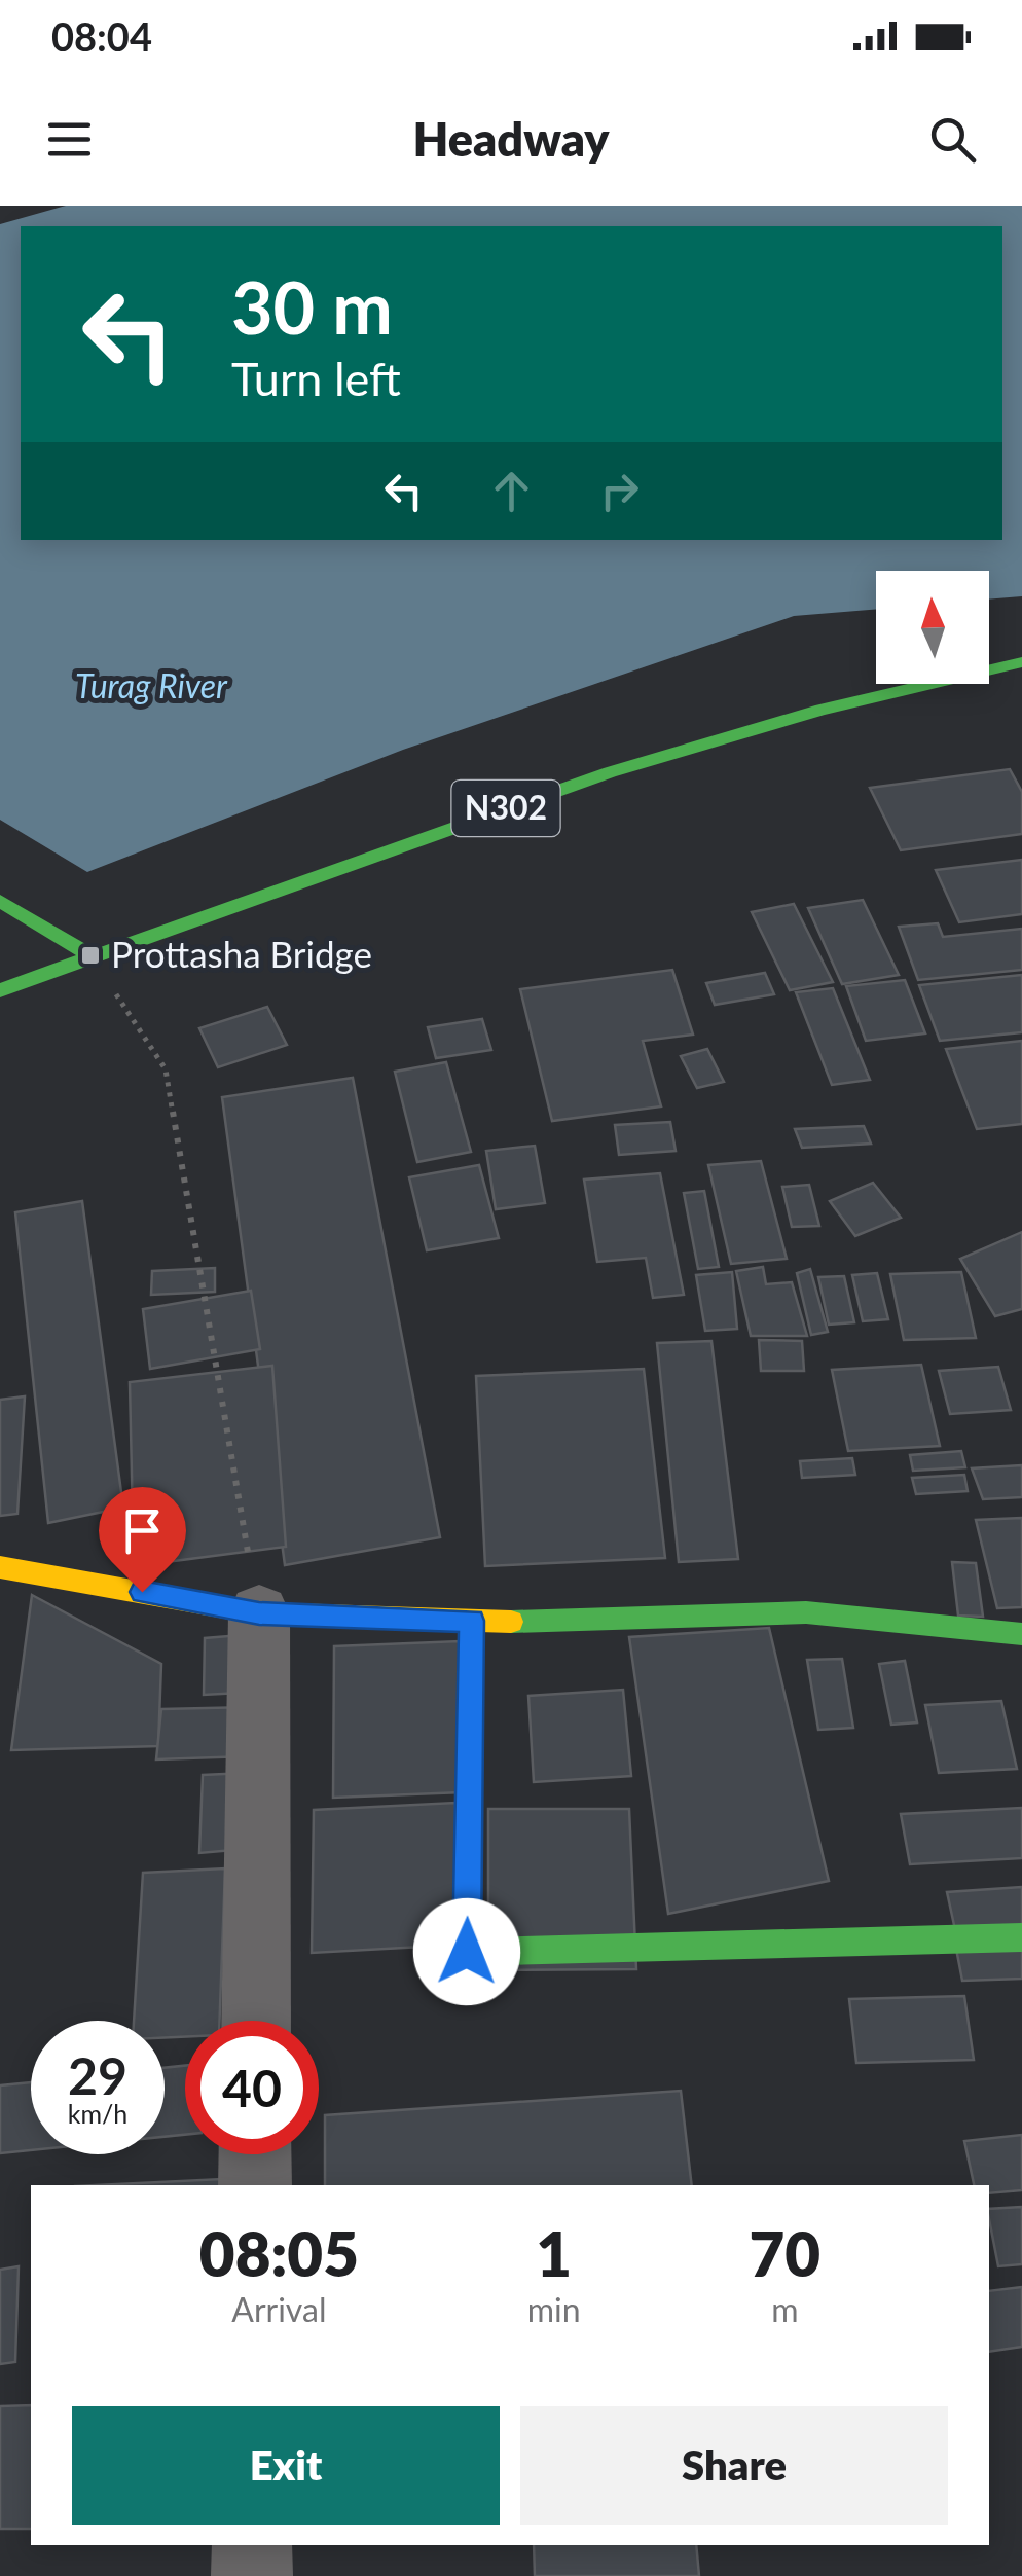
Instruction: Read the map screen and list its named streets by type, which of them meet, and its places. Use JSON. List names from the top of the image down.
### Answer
{
  "streets": {
    "main road": ["N302"]
  },
  "water": ["Turag River"],
  "places": {
    "transit": ["Prottasha Bridge"]
  },
  "north": "top",
  "page": {
    "status": "08:04",
    "header": "Headway",
    "turn": ["30 m", "Turn left"],
    "speed": "29 km/h",
    "limit": "40",
    "eta": [
      "08:05",
      "Arrival",
      "1",
      "min",
      "70",
      "m"
    ],
    "buttons": ["Exit", "Share"]
  }
}
